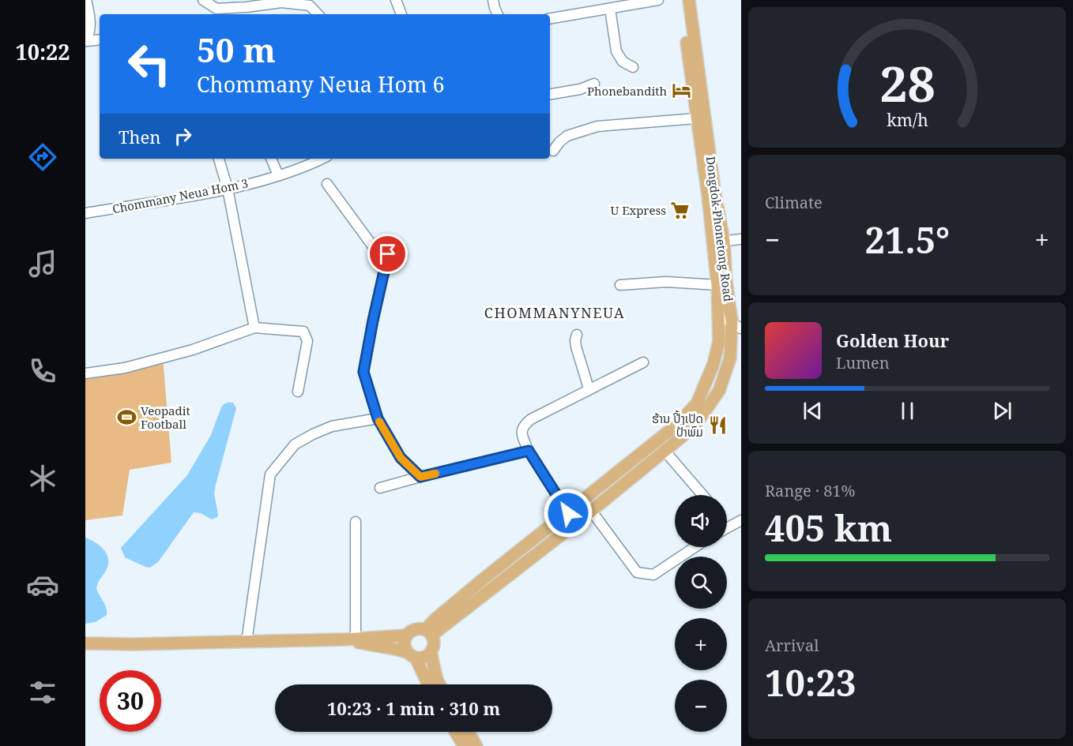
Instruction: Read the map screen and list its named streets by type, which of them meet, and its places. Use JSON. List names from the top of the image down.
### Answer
{
  "streets": {
    "main road": ["Dongdok-Phonetong Road"],
    "street": ["Chommany Neua Hom 3"]
  },
  "districts": ["CHOMMANYNEUA"],
  "places": {
    "hotel": ["Phonebandith"],
    "supermarket": ["U Express"],
    "sports": ["Veopadit Football"],
    "restaurant": ["ຮ້ານ ປີ້ງເປັດ ປ້າພົມ"]
  },
  "page": {
    "tabs": "10:22",
    "turn": ["50 m", "Chommany Neua Hom 6"],
    "then": "Then",
    "tile": [
      "Climate",
      ["Range · 81%", "405 km"],
      ["Arrival", "10:23"]
    ],
    "heat": ["−", "21.5°", "+"],
    "song": ["Golden Hour", "Lumen"],
    "map_buttons": ["+", "−"],
    "limit": "30",
    "trip": "10:23 · 1 min · 310 m",
    "gauge": ["28", "km/h"]
  }
}
